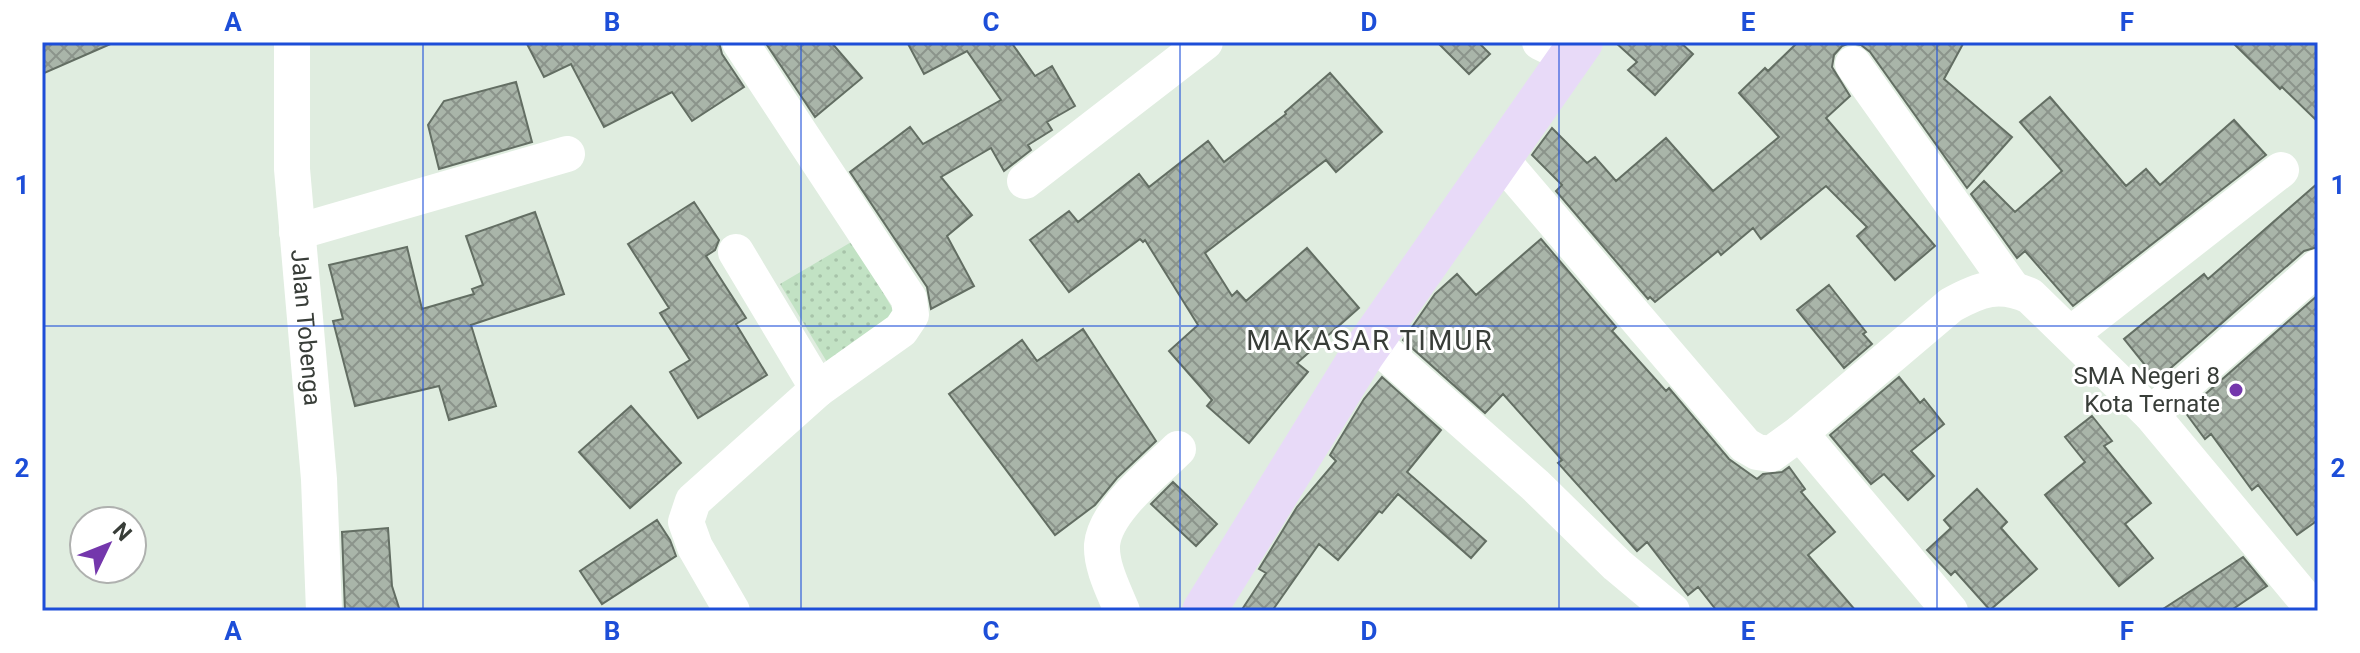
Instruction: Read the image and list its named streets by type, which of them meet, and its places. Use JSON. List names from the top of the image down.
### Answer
{
  "streets": {
    "street": ["Jalan Tobenga"]
  },
  "districts": ["MAKASAR TIMUR"],
  "places": ["SMA Negeri 8 Kota Ternate"],
  "north": "top right",
  "grid": {
    "columns": [
      "A",
      "B",
      "C",
      "D",
      "E",
      "F"
    ],
    "rows": ["1", "2"]
  }
}
